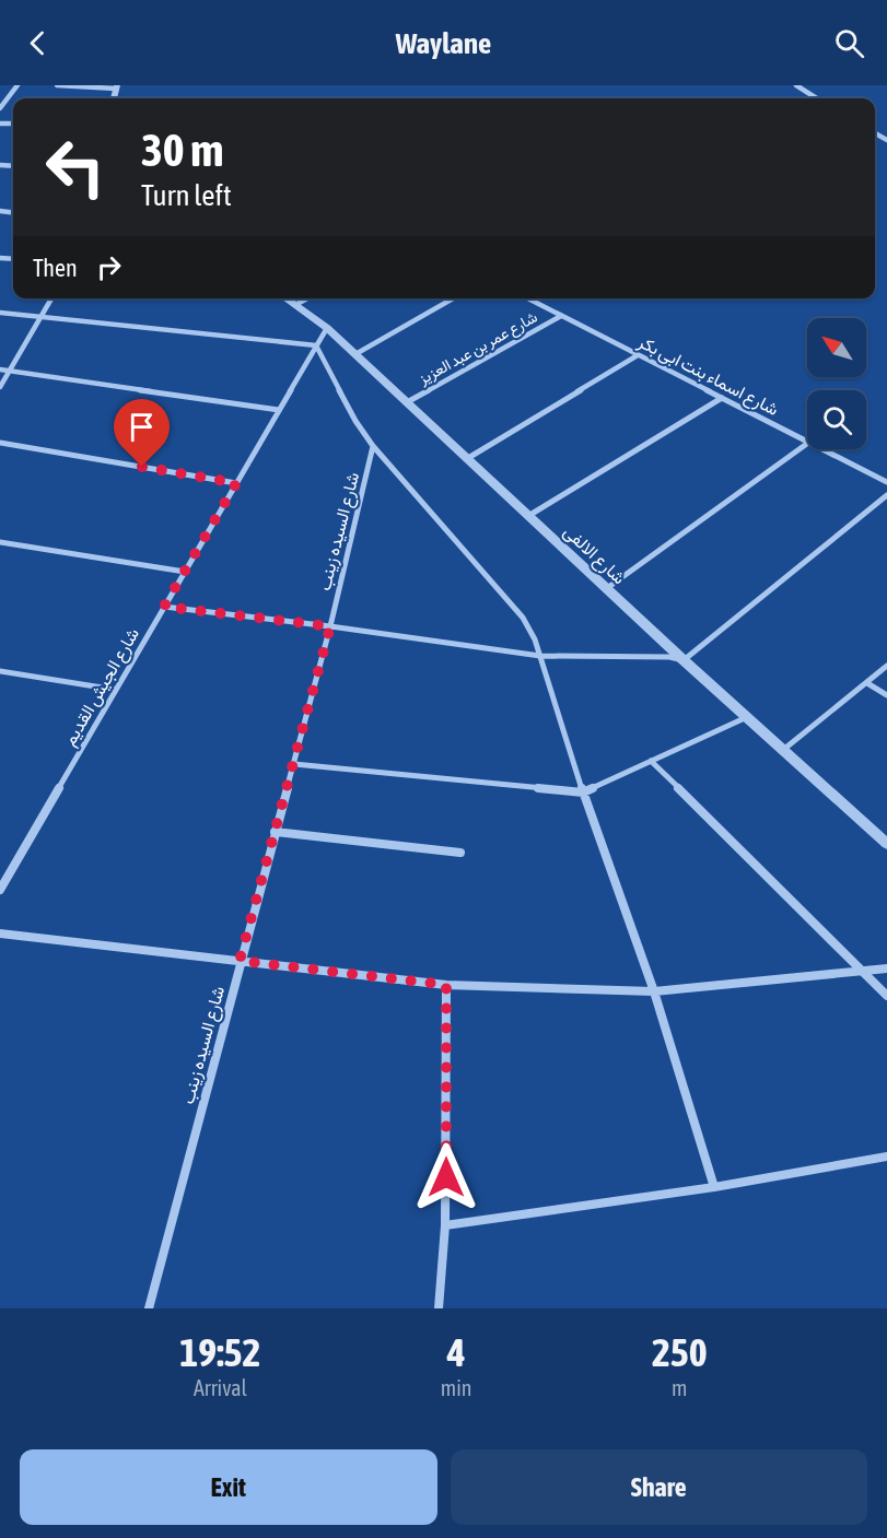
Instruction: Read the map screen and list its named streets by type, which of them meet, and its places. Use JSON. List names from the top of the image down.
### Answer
{
  "streets": {
    "street": [
      "شارع عمر بن عبد العزيز",
      "شارع اسماء بنت ابى بكر",
      "شارع السيده زينب",
      "شارع الالفى",
      "شارع الجيش القديم"
    ]
  },
  "crossings": [
    ["شارع عمر بن عبد العزيز", "شارع اسماء بنت ابى بكر"],
    ["شارع عمر بن عبد العزيز", "شارع الالفى"],
    ["شارع الالفى", "شارع الجيش القديم"]
  ],
  "north": "top left",
  "page": {
    "header": "Waylane",
    "turn": ["30 m", "Turn left"],
    "then": "Then",
    "eta": [
      "19:52",
      "Arrival",
      "4",
      "min",
      "250",
      "m"
    ],
    "buttons": ["Exit", "Share"]
  }
}
